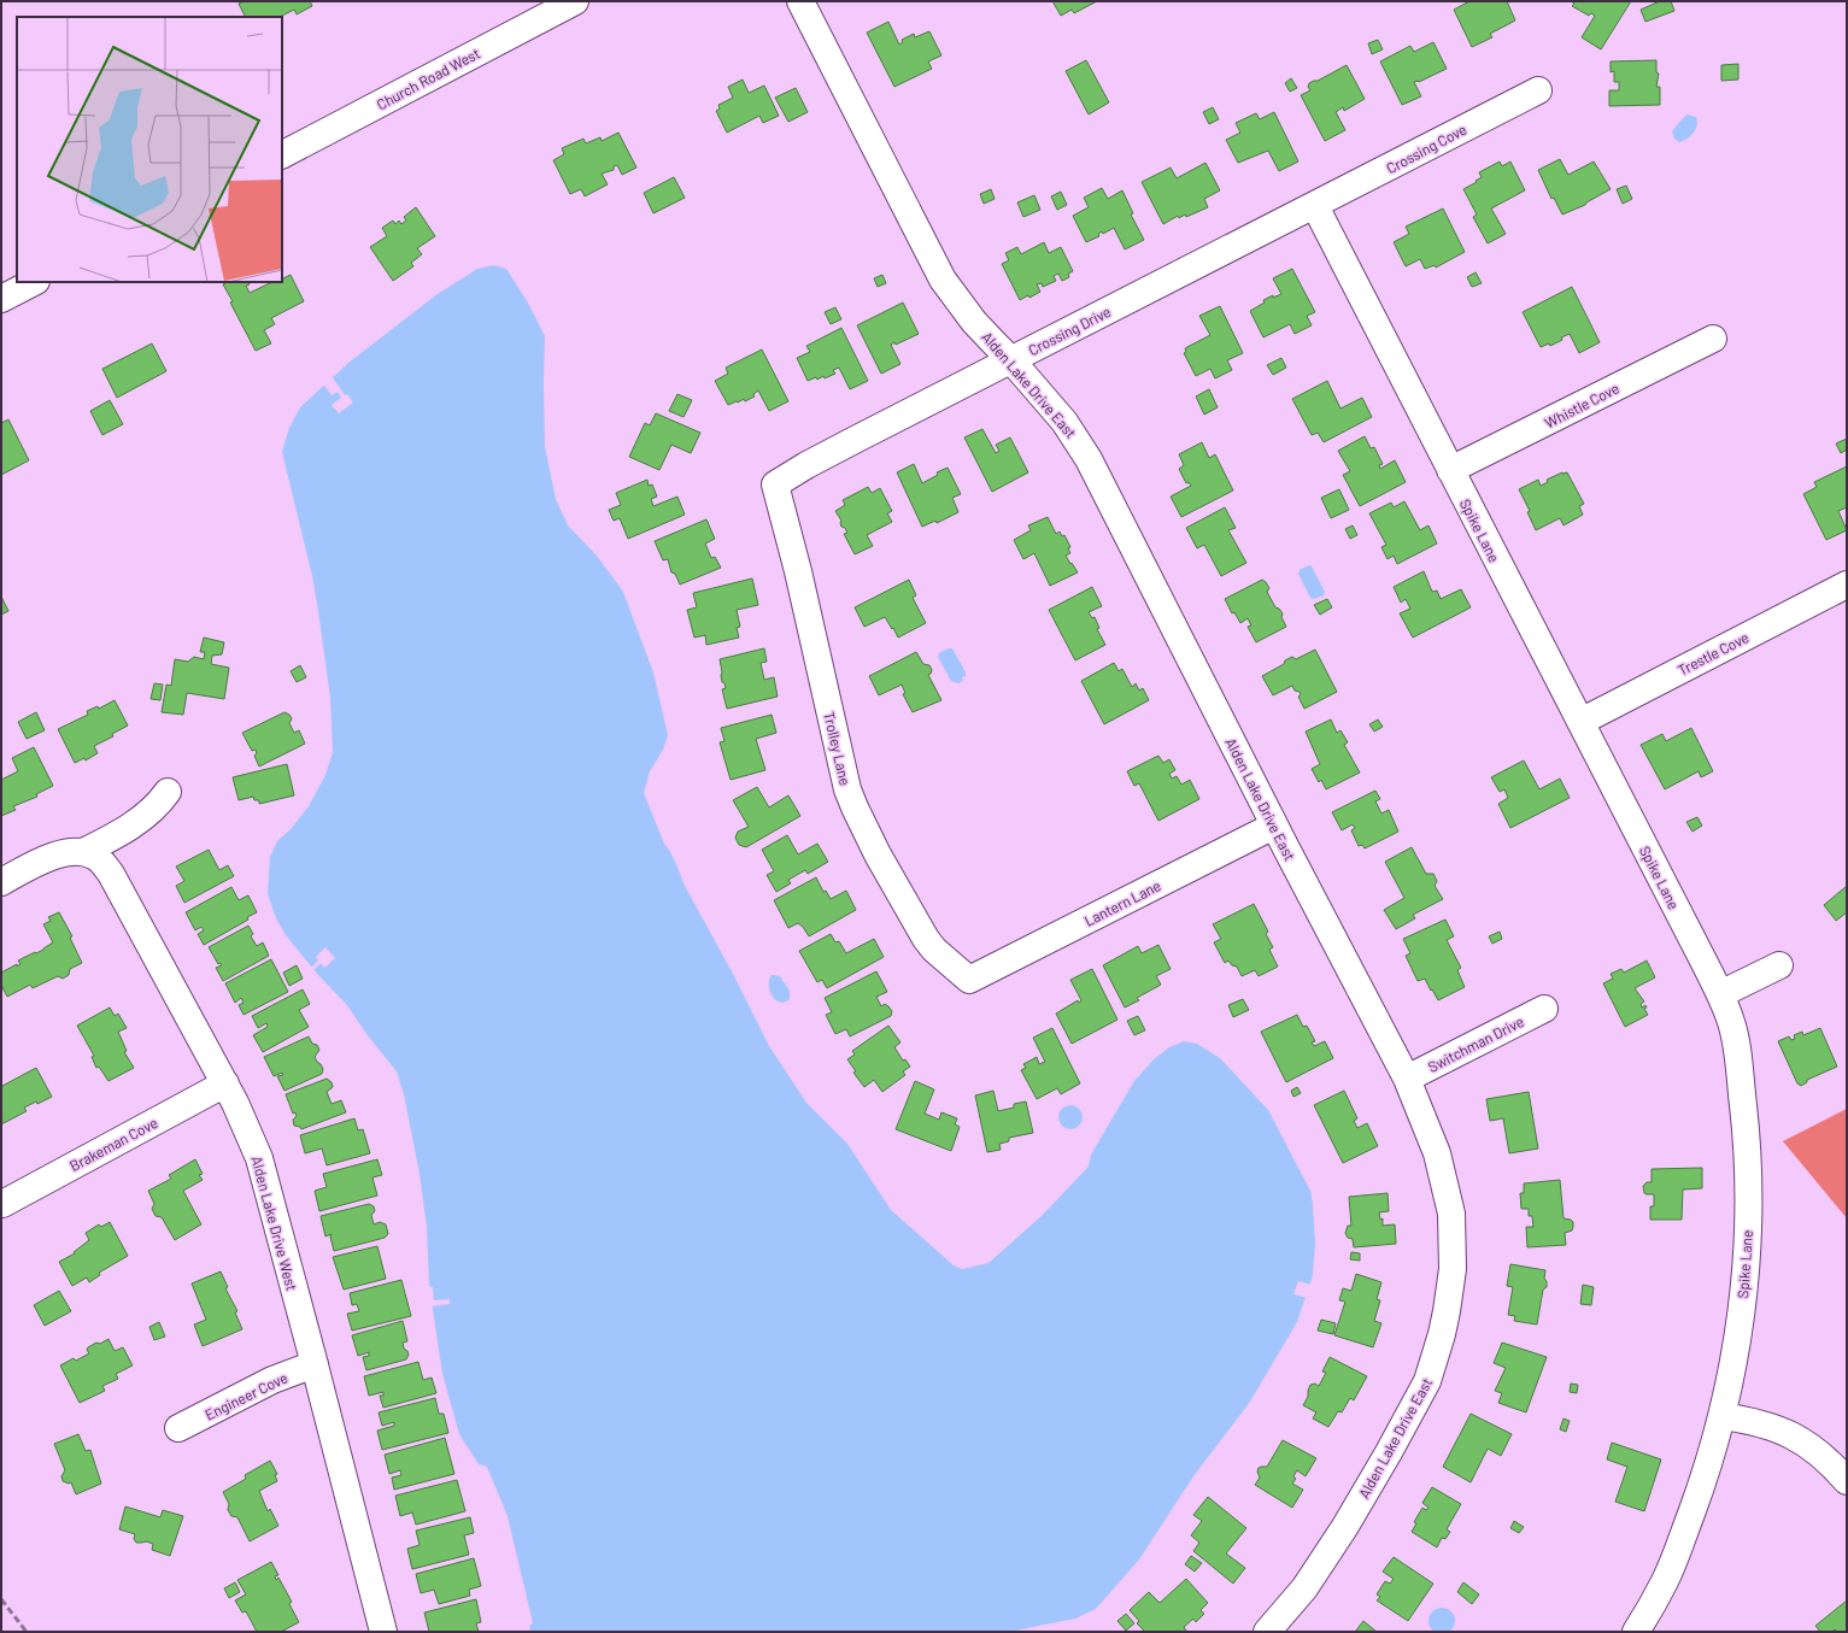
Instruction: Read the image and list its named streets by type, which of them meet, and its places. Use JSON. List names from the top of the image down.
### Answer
{
  "streets": {
    "street": [
      "Church Road West",
      "Crossing Cove",
      "Crossing Drive",
      "Alden Lake Drive East",
      "Whistle Cove",
      "Spike Lane",
      "Trestle Cove",
      "Trolley Lane",
      "Lantern Lane",
      "Switchman Drive",
      "Brakeman Cove",
      "Alden Lake Drive West",
      "Engineer Cove"
    ]
  },
  "crossings": [
    ["Crossing Cove", "Crossing Drive"],
    ["Crossing Cove", "Spike Lane"],
    ["Crossing Drive", "Alden Lake Drive East"],
    ["Crossing Drive", "Spike Lane"],
    ["Crossing Drive", "Trolley Lane"],
    ["Alden Lake Drive East", "Lantern Lane"],
    ["Alden Lake Drive East", "Switchman Drive"],
    ["Whistle Cove", "Spike Lane"],
    ["Spike Lane", "Trestle Cove"],
    ["Trolley Lane", "Lantern Lane"],
    ["Brakeman Cove", "Alden Lake Drive West"],
    ["Alden Lake Drive West", "Engineer Cove"]
  ]
}
